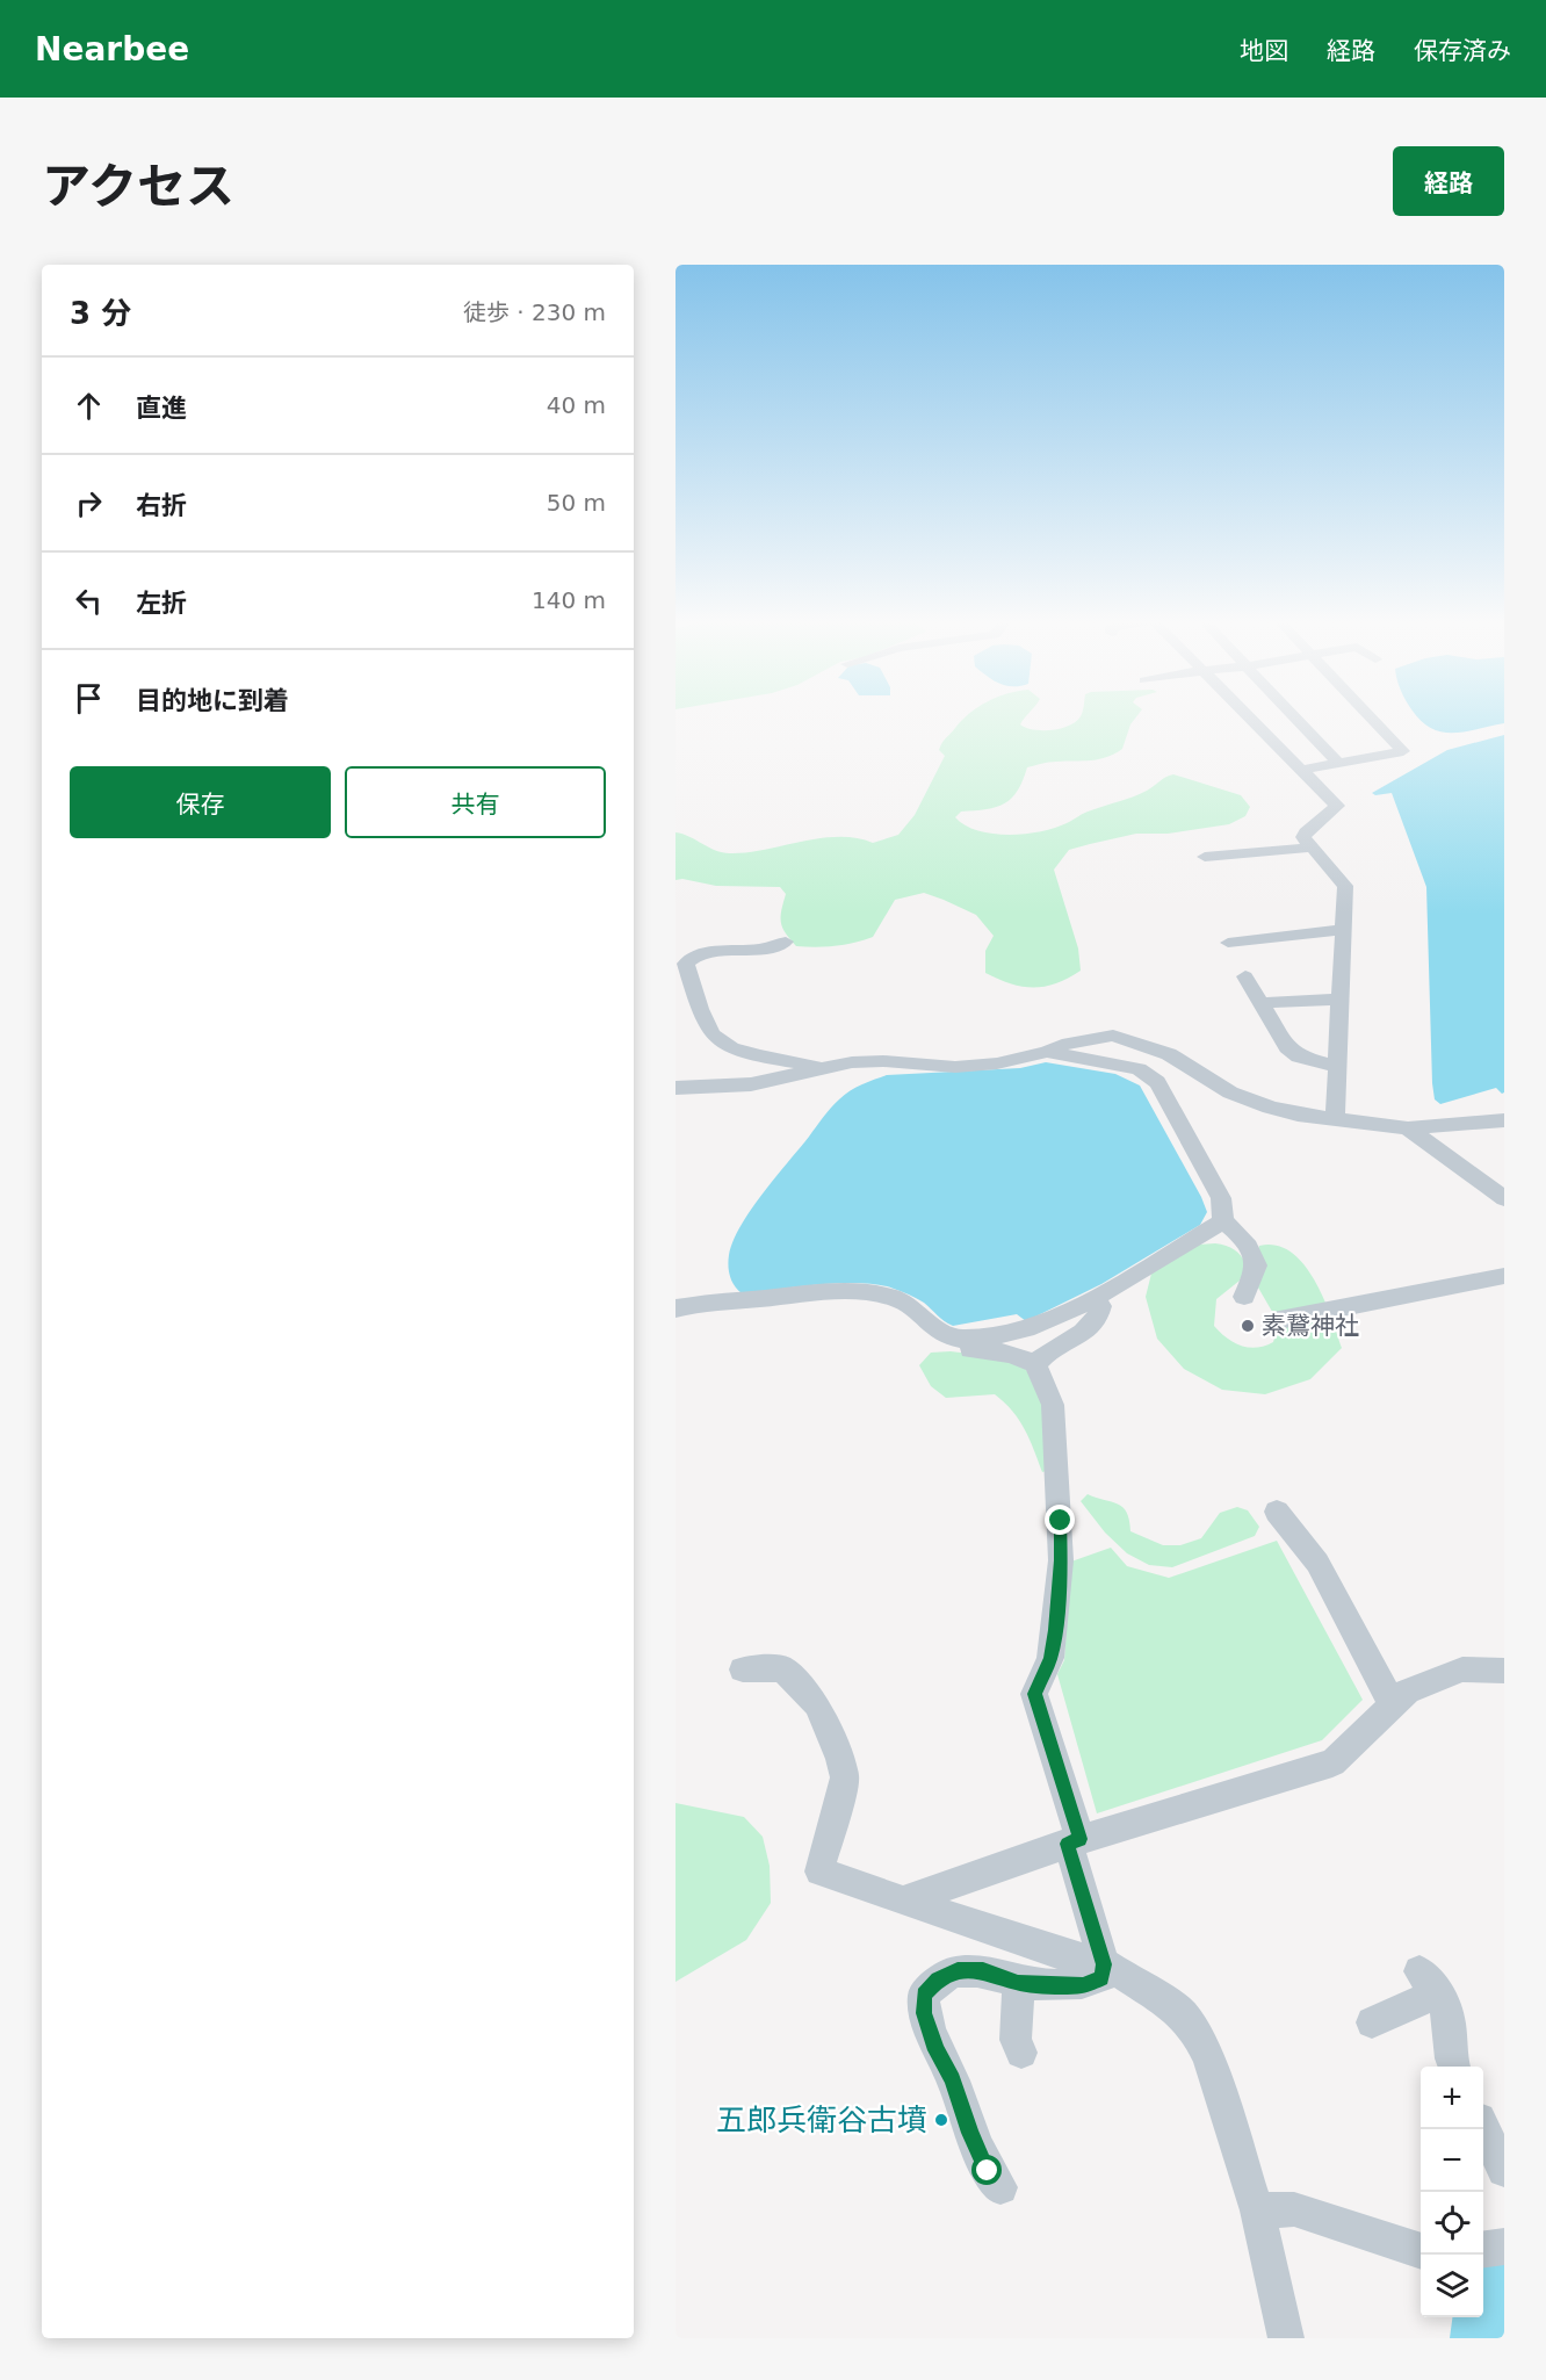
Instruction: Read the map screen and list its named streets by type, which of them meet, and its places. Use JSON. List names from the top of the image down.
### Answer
{
  "places": ["素鵞神社", "五郎兵衛谷古墳"],
  "page": {
    "header": "Nearbee",
    "nav": ["地図", "経路", "保存済み"],
    "title": "アクセス",
    "buttons": [
      "経路",
      ["保存", "共有"]
    ],
    "heading": ["3 分", "徒歩 · 230 m"],
    "list": [
      ["直進", "40 m"],
      ["右折", "50 m"],
      ["左折", "140 m"],
      "目的地に到着"
    ],
    "map_buttons": ["+", "−"]
  }
}
